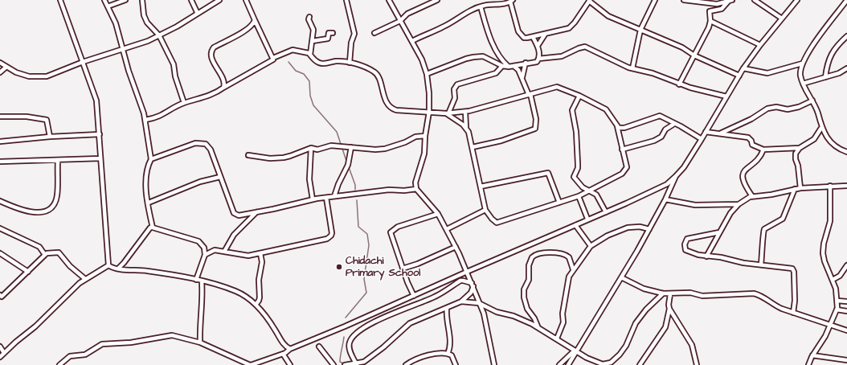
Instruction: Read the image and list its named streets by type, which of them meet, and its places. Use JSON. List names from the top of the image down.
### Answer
{
  "places": ["Chidachi Primary School"]
}
